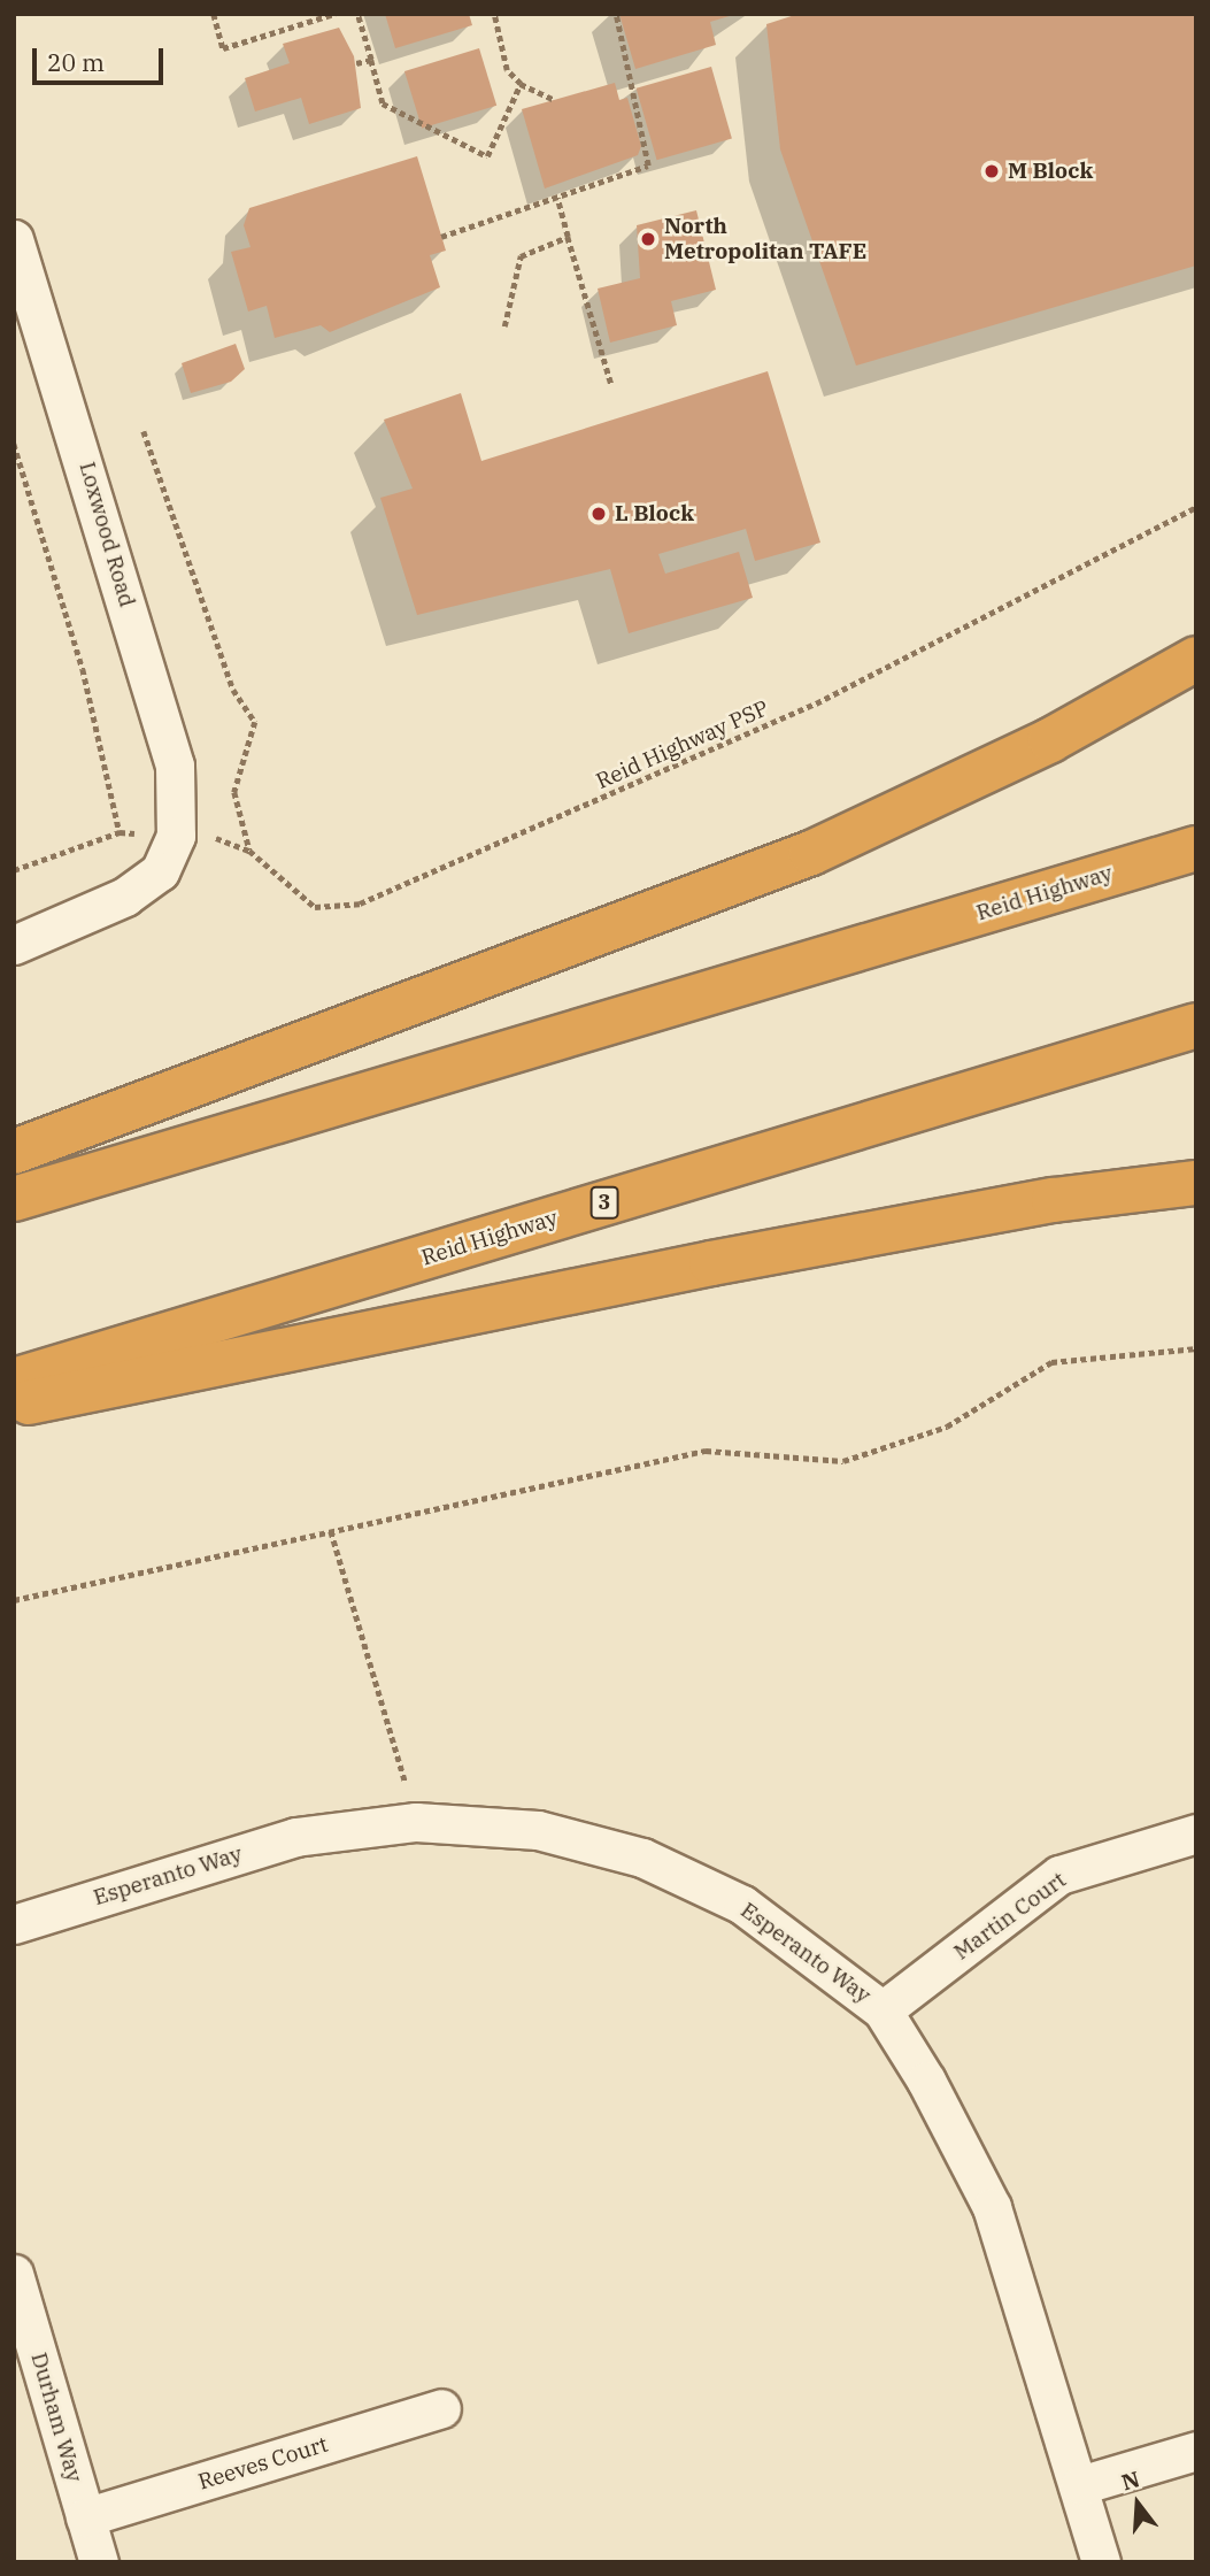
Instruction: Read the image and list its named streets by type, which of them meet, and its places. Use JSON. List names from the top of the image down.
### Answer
{
  "streets": {
    "highway": ["Reid Highway", "3"],
    "street": [
      "Loxwood Road",
      "Esperanto Way",
      "Martin Court",
      "Durham Way",
      "Reeves Court"
    ],
    "path": ["Reid Highway PSP"]
  },
  "crossings": [
    ["Loxwood Road", "Reid Highway PSP"],
    ["Esperanto Way", "Martin Court"],
    ["Durham Way", "Reeves Court"]
  ],
  "places": ["M Block", "North Metropolitan TAFE", "L Block"],
  "scale_bar": "20 m",
  "north": "top"
}
